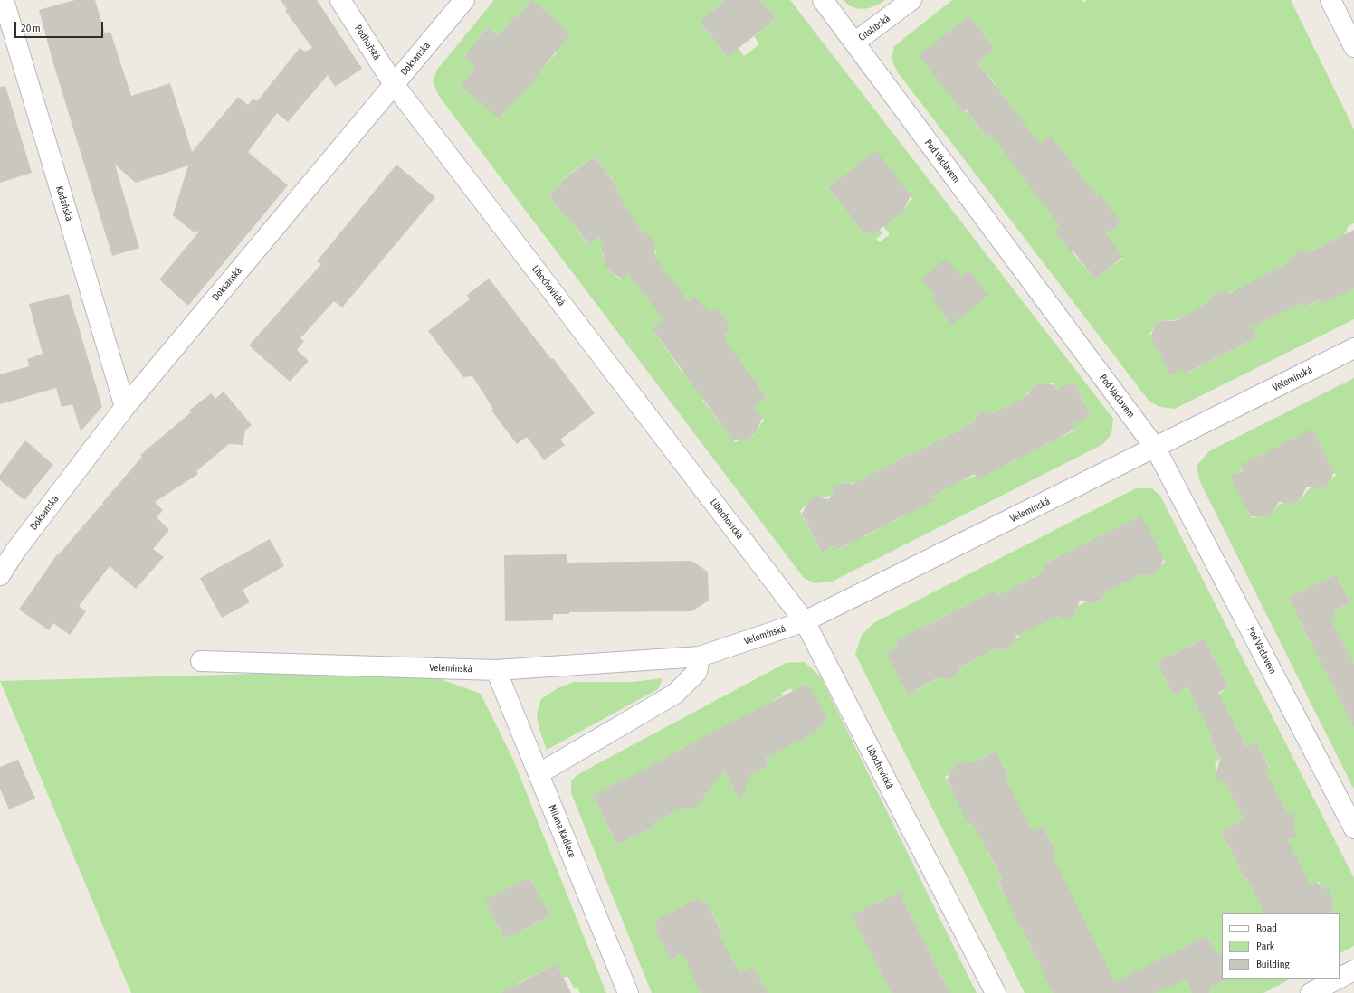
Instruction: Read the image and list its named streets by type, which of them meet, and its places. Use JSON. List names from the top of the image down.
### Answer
{
  "streets": {
    "street": [
      "Citolibská",
      "Podhořská",
      "Doksanská",
      "Pod Václavem",
      "Kadaňská",
      "Libochovická",
      "Velemínská",
      "Milana Kadlece"
    ]
  },
  "crossings": [
    ["Citolibská", "Pod Václavem"],
    ["Podhořská", "Doksanská"],
    ["Podhořská", "Libochovická"],
    ["Doksanská", "Kadaňská"],
    ["Doksanská", "Libochovická"],
    ["Pod Václavem", "Velemínská"],
    ["Libochovická", "Velemínská"],
    ["Velemínská", "Milana Kadlece"]
  ],
  "legend": ["Road", "Park", "Building"],
  "scale_bar": "20 m"
}
